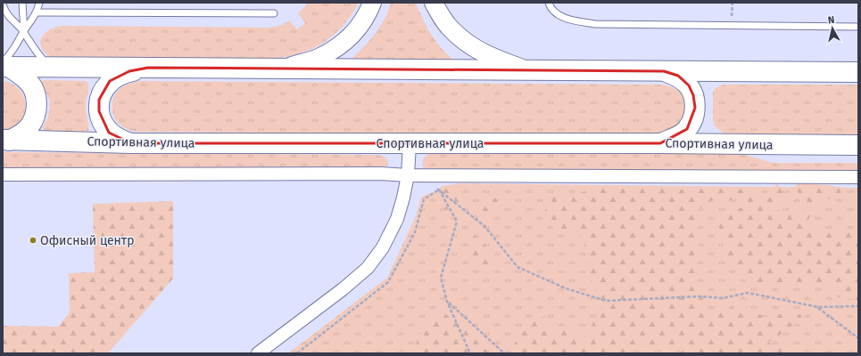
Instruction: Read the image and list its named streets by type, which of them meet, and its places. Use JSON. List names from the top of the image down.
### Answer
{
  "streets": {
    "main road": ["Спортивная улица"]
  },
  "places": ["Офисный центр"],
  "north": "top"
}
